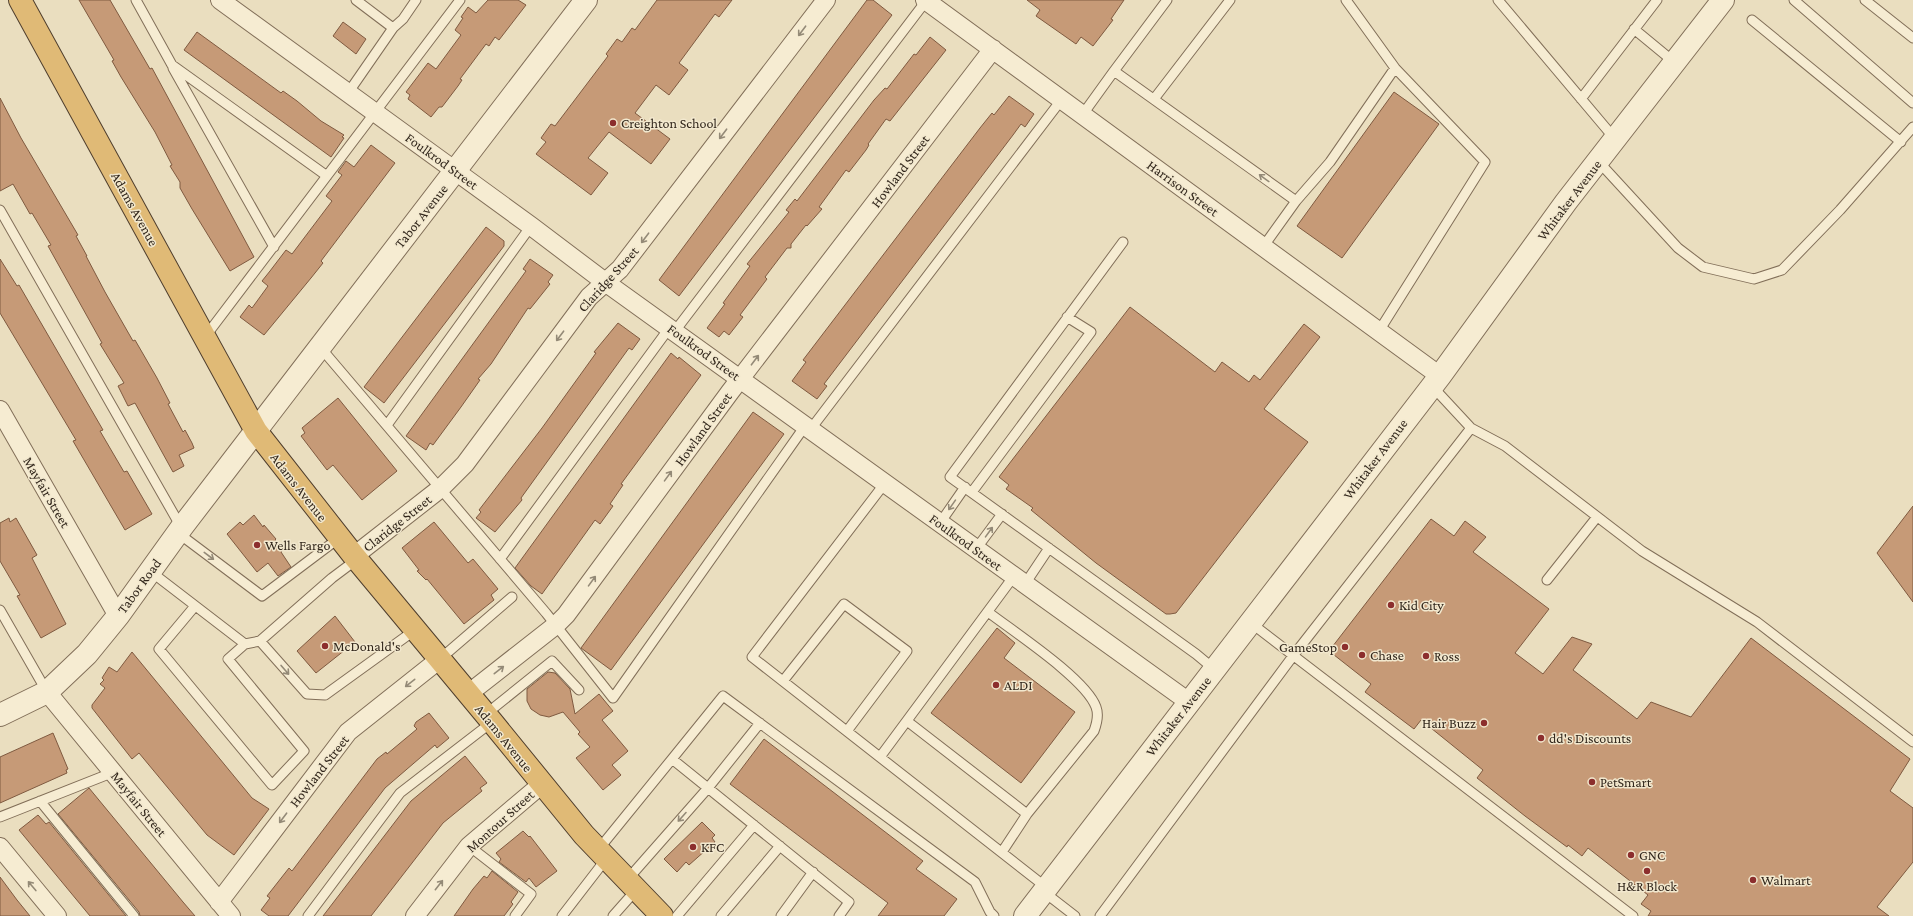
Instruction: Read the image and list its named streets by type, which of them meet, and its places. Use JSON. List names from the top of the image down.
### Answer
{
  "streets": {
    "highway": ["Adams Avenue"],
    "street": [
      "Foulkrod Street",
      "Howland Street",
      "Harrison Street",
      "Whitaker Avenue",
      "Tabor Avenue",
      "Claridge Street",
      "Mayfair Street",
      "Tabor Road",
      "Montour Street"
    ]
  },
  "crossings": [
    ["Foulkrod Street", "Howland Street"],
    ["Foulkrod Street", "Whitaker Avenue"],
    ["Foulkrod Street", "Tabor Avenue"],
    ["Foulkrod Street", "Claridge Street"],
    ["Howland Street", "Harrison Street"],
    ["Howland Street", "Adams Avenue"],
    ["Howland Street", "Mayfair Street"],
    ["Harrison Street", "Whitaker Avenue"],
    ["Adams Avenue", "Tabor Avenue"],
    ["Adams Avenue", "Claridge Street"],
    ["Adams Avenue", "Tabor Road"],
    ["Adams Avenue", "Montour Street"],
    ["Tabor Avenue", "Tabor Road"],
    ["Mayfair Street", "Tabor Road"]
  ],
  "one_way": ["Claridge Street", "Montour Street"],
  "places": [
    "Creighton School",
    "Wells Fargo",
    "Kid City",
    "McDonald's",
    "GameStop",
    "Chase",
    "Ross",
    "ALDI",
    "Hair Buzz",
    "dd's Discounts",
    "PetSmart",
    "KFC",
    "GNC",
    "H&R Block",
    "Walmart"
  ]
}
